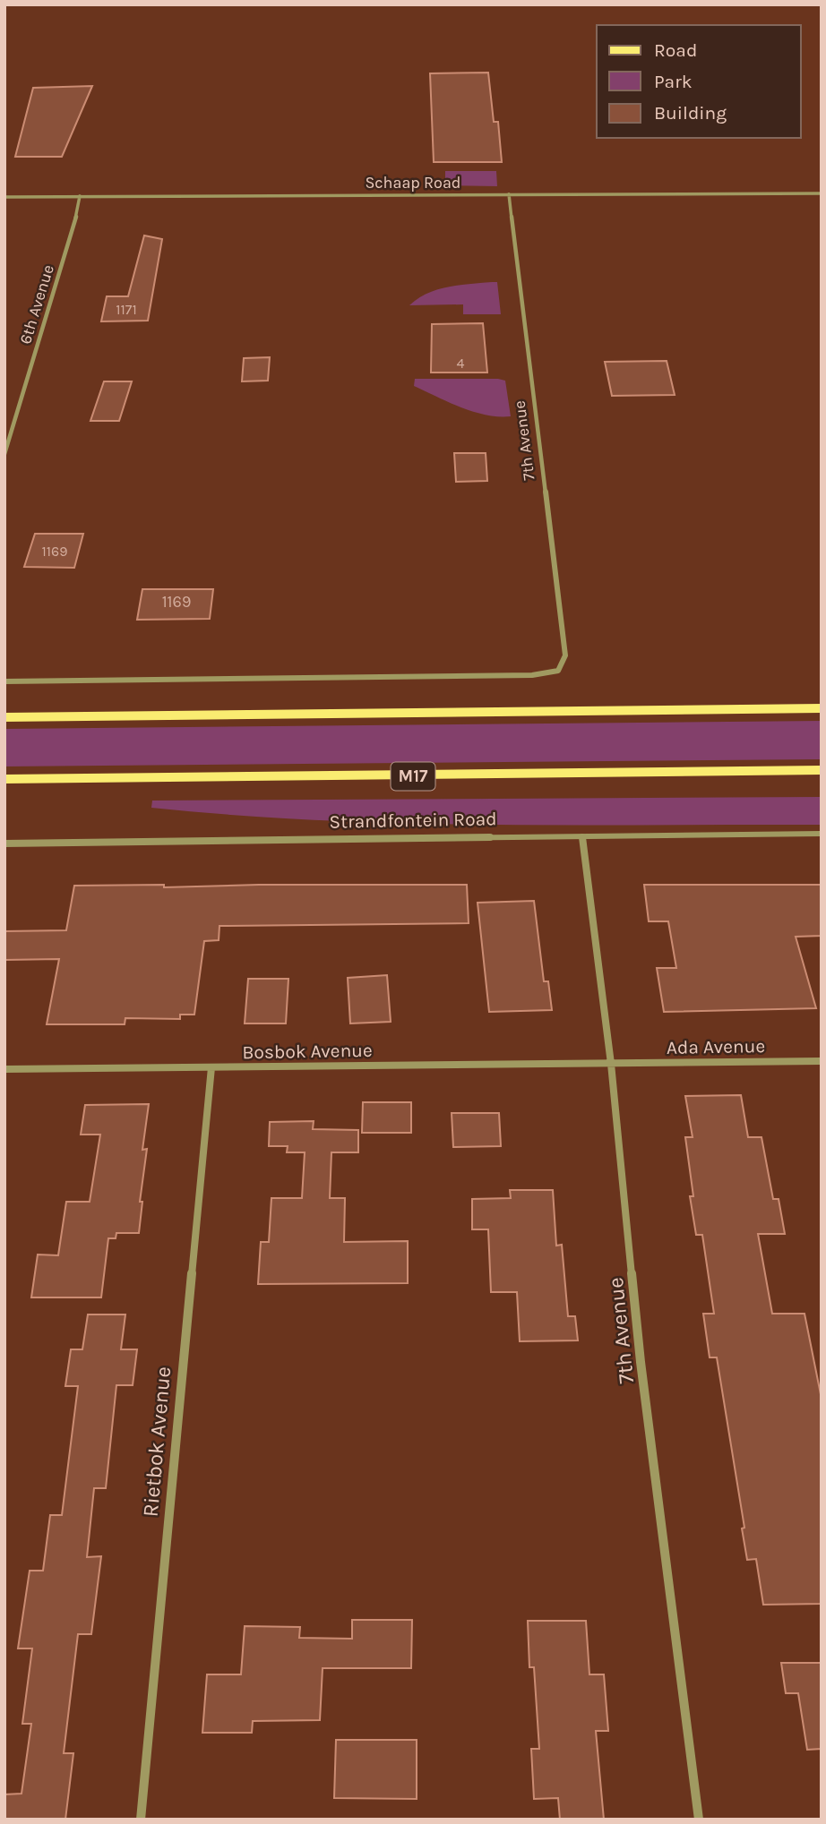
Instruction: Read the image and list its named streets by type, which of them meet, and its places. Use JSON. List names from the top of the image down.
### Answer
{
  "streets": {
    "main road": ["M17"],
    "street": [
      "Schaap Road",
      "6th Avenue",
      "7th Avenue",
      "Strandfontein Road",
      "Ada Avenue",
      "Bosbok Avenue",
      "Rietbok Avenue"
    ]
  },
  "crossings": [
    ["Schaap Road", "6th Avenue"],
    ["Schaap Road", "7th Avenue"],
    ["7th Avenue", "Strandfontein Road"],
    ["7th Avenue", "Ada Avenue"],
    ["7th Avenue", "Bosbok Avenue"],
    ["Ada Avenue", "Bosbok Avenue"],
    ["Bosbok Avenue", "Rietbok Avenue"]
  ],
  "house_numbers": [
    "1171",
    "4",
    "1169",
    "1169"
  ],
  "legend": ["Road", "Park", "Building"]
}
